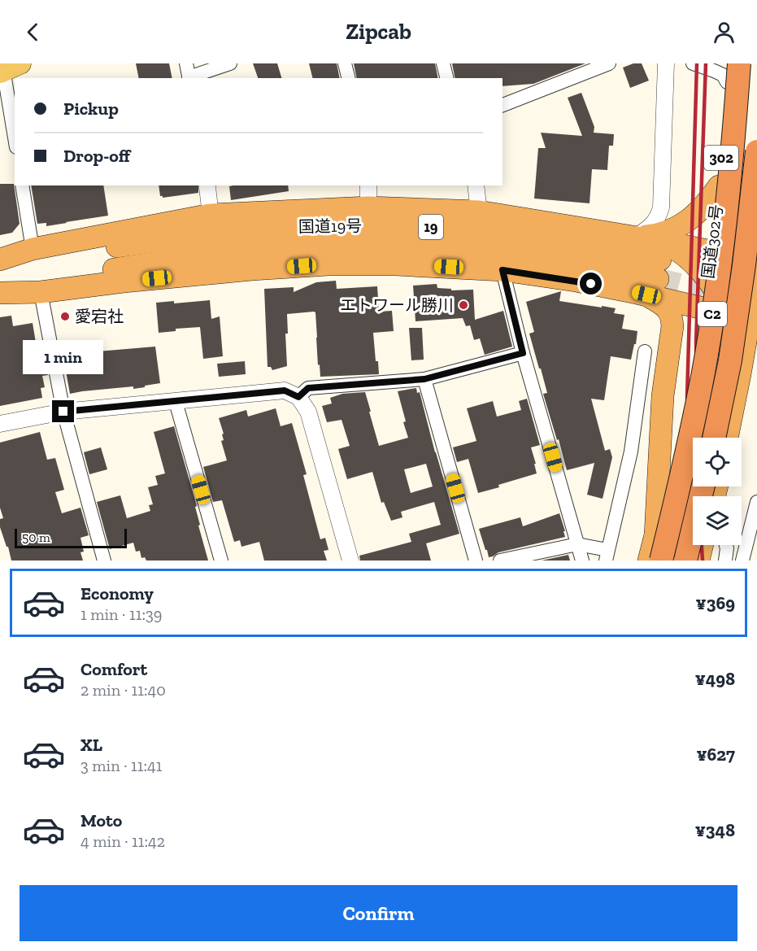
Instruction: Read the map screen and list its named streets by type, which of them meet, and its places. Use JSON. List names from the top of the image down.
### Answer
{
  "streets": {
    "highway": [
      "302",
      "国道19号",
      "19",
      "国道302号",
      "C2"
    ]
  },
  "crossings": [
    ["国道302号", "C2"]
  ],
  "places": ["エトワール勝川", "愛宕社"],
  "scale_bar": "50 m",
  "page": {
    "header": "Zipcab",
    "banner": ["Pickup", "Drop-off"],
    "bubble": "1 min",
    "scale": "50 m",
    "list": [
      {
        "name": "Economy",
        "note": "1 min · 11:39",
        "value": "¥369"
      },
      {
        "name": "Comfort",
        "note": "2 min · 11:40",
        "value": "¥498"
      },
      {
        "name": "XL",
        "note": "3 min · 11:41",
        "value": "¥627"
      },
      {
        "name": "Moto",
        "note": "4 min · 11:42",
        "value": "¥348"
      }
    ],
    "buttons": "Confirm"
  }
}
